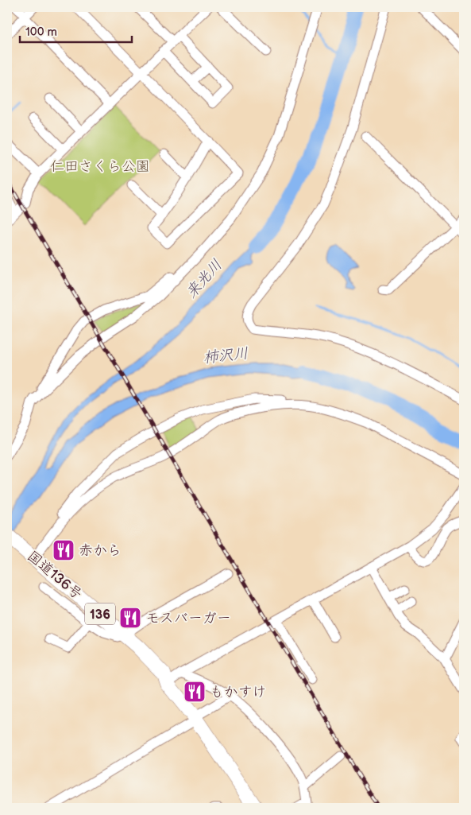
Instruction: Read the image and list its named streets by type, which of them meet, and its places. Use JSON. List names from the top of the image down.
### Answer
{
  "streets": {
    "highway": ["国道136号", "136"]
  },
  "water": ["来光川", "柿沢川"],
  "parks": ["仁田さくら公園"],
  "places": {
    "restaurant": ["赤から", "モスバーガー", "もかすけ"]
  },
  "scale_bar": "100 m"
}
